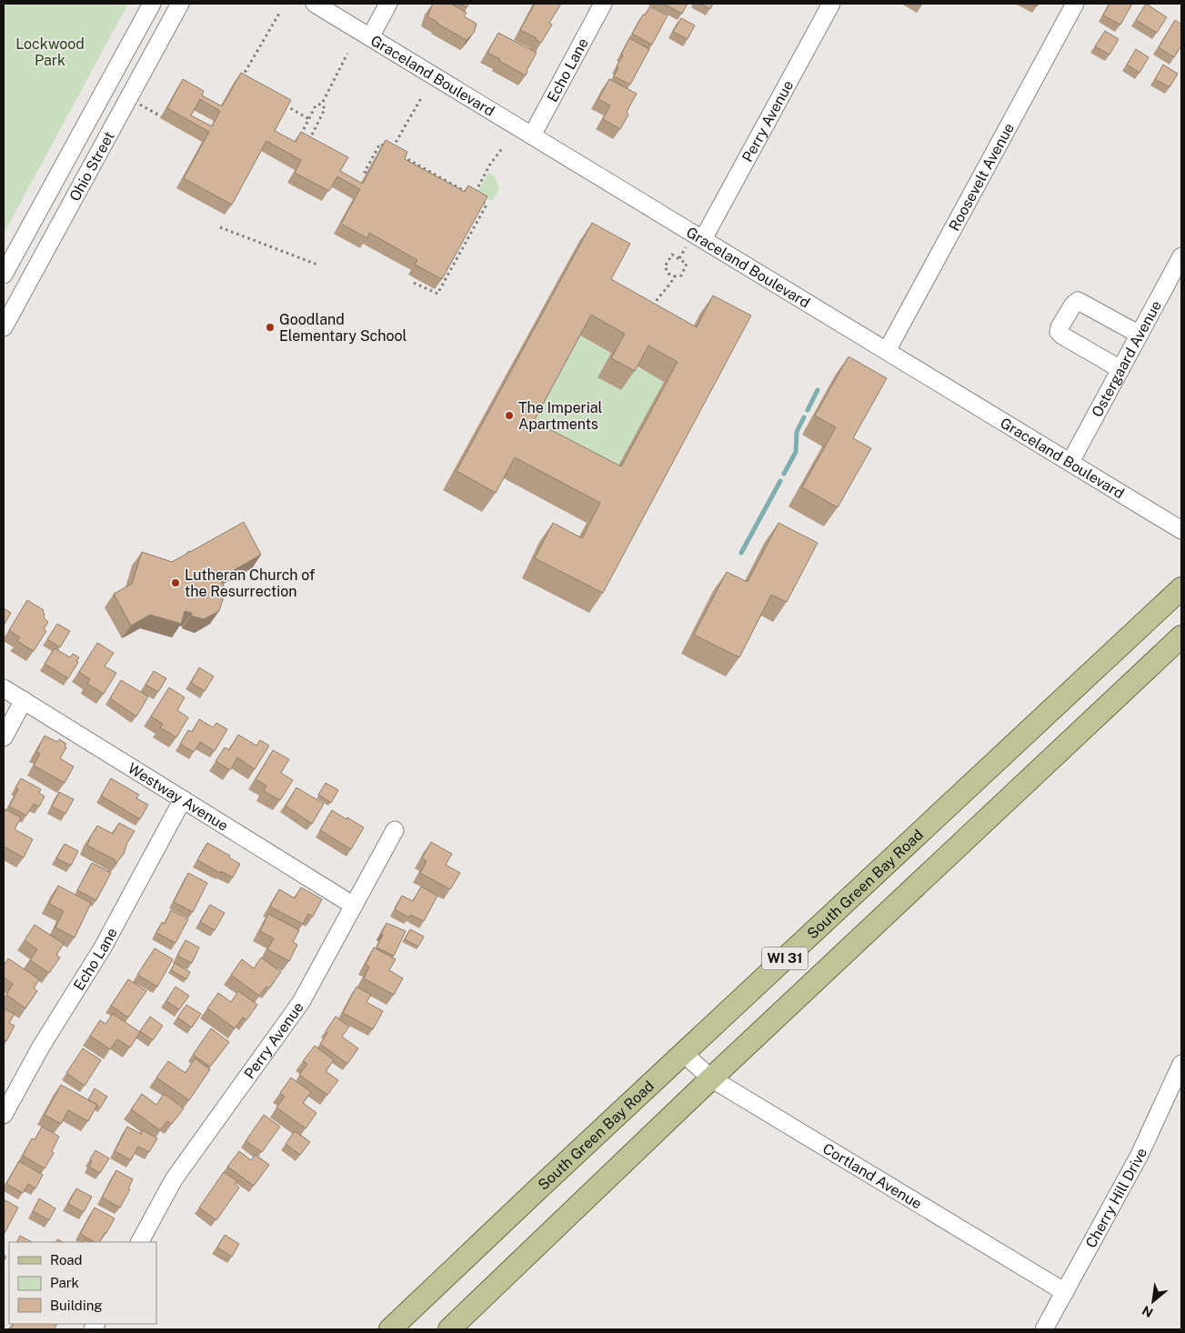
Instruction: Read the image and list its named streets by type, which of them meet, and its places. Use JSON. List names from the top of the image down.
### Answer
{
  "streets": {
    "main road": ["South Green Bay Road", "WI 31"],
    "street": [
      "Echo Lane",
      "Graceland Boulevard",
      "Perry Avenue",
      "Ohio Street",
      "Roosevelt Avenue",
      "Ostergaard Avenue",
      "Westway Avenue",
      "Cortland Avenue",
      "Cherry Hill Drive"
    ]
  },
  "crossings": [
    ["Echo Lane", "Graceland Boulevard"],
    ["Echo Lane", "Westway Avenue"],
    ["Graceland Boulevard", "Perry Avenue"],
    ["Graceland Boulevard", "Roosevelt Avenue"],
    ["Graceland Boulevard", "Ostergaard Avenue"],
    ["Perry Avenue", "Westway Avenue"],
    ["South Green Bay Road", "Cortland Avenue"],
    ["WI 31", "Cortland Avenue"],
    ["Cortland Avenue", "Cherry Hill Drive"]
  ],
  "parks": ["Lockwood Park"],
  "places": ["Goodland Elementary School", "The Imperial Apartments", "Lutheran Church of the Resurrection"],
  "legend": ["Road", "Park", "Building"],
  "north": "bottom left"
}
